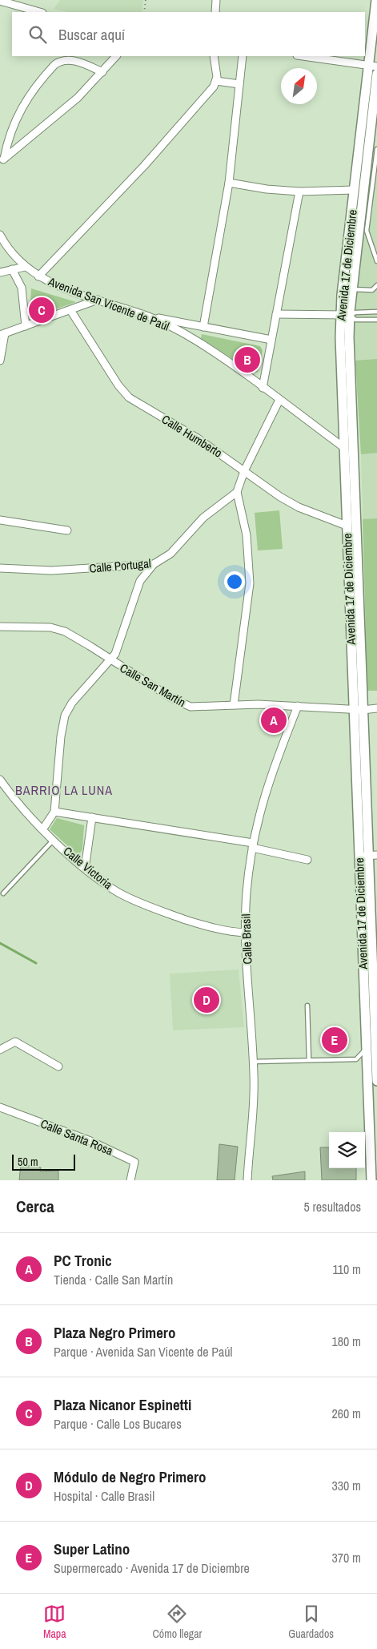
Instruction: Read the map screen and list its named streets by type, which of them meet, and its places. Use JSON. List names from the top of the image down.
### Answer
{
  "streets": {
    "street": [
      "Avenida 17 de Diciembre",
      "Avenida San Vicente de Paúl",
      "Calle Humberto",
      "Calle Portugal",
      "Calle San Martín",
      "Calle Victoria",
      "Calle Brasil",
      "Calle Santa Rosa"
    ]
  },
  "crossings": [
    ["Avenida 17 de Diciembre", "Avenida San Vicente de Paúl"],
    ["Avenida 17 de Diciembre", "Calle Humberto"],
    ["Avenida 17 de Diciembre", "Calle San Martín"],
    ["Calle San Martín", "Calle Brasil"],
    ["Calle Victoria", "Calle Brasil"]
  ],
  "districts": ["BARRIO LA LUNA"],
  "scale_bar": "50 m",
  "north": "top right",
  "page": {
    "search": "Buscar aquí",
    "pins": [
      "C",
      "B",
      "A",
      "D",
      "E"
    ],
    "scale": "50 m",
    "heading": ["Cerca", "5 resultados"],
    "list": [
      {
        "mark": "A",
        "name": "PC Tronic",
        "note": "Tienda · Calle San Martín",
        "value": "110 m"
      },
      {
        "mark": "B",
        "name": "Plaza Negro Primero",
        "note": "Parque · Avenida San Vicente de Paúl",
        "value": "180 m"
      },
      {
        "mark": "C",
        "name": "Plaza Nicanor Espinetti",
        "note": "Parque · Calle Los Bucares",
        "value": "260 m"
      },
      {
        "mark": "D",
        "name": "Módulo de Negro Primero",
        "note": "Hospital · Calle Brasil",
        "value": "330 m"
      },
      {
        "mark": "E",
        "name": "Super Latino",
        "note": "Supermercado · Avenida 17 de Diciembre",
        "value": "370 m"
      }
    ],
    "nav": ["Mapa", "Cómo llegar", "Guardados"]
  }
}
